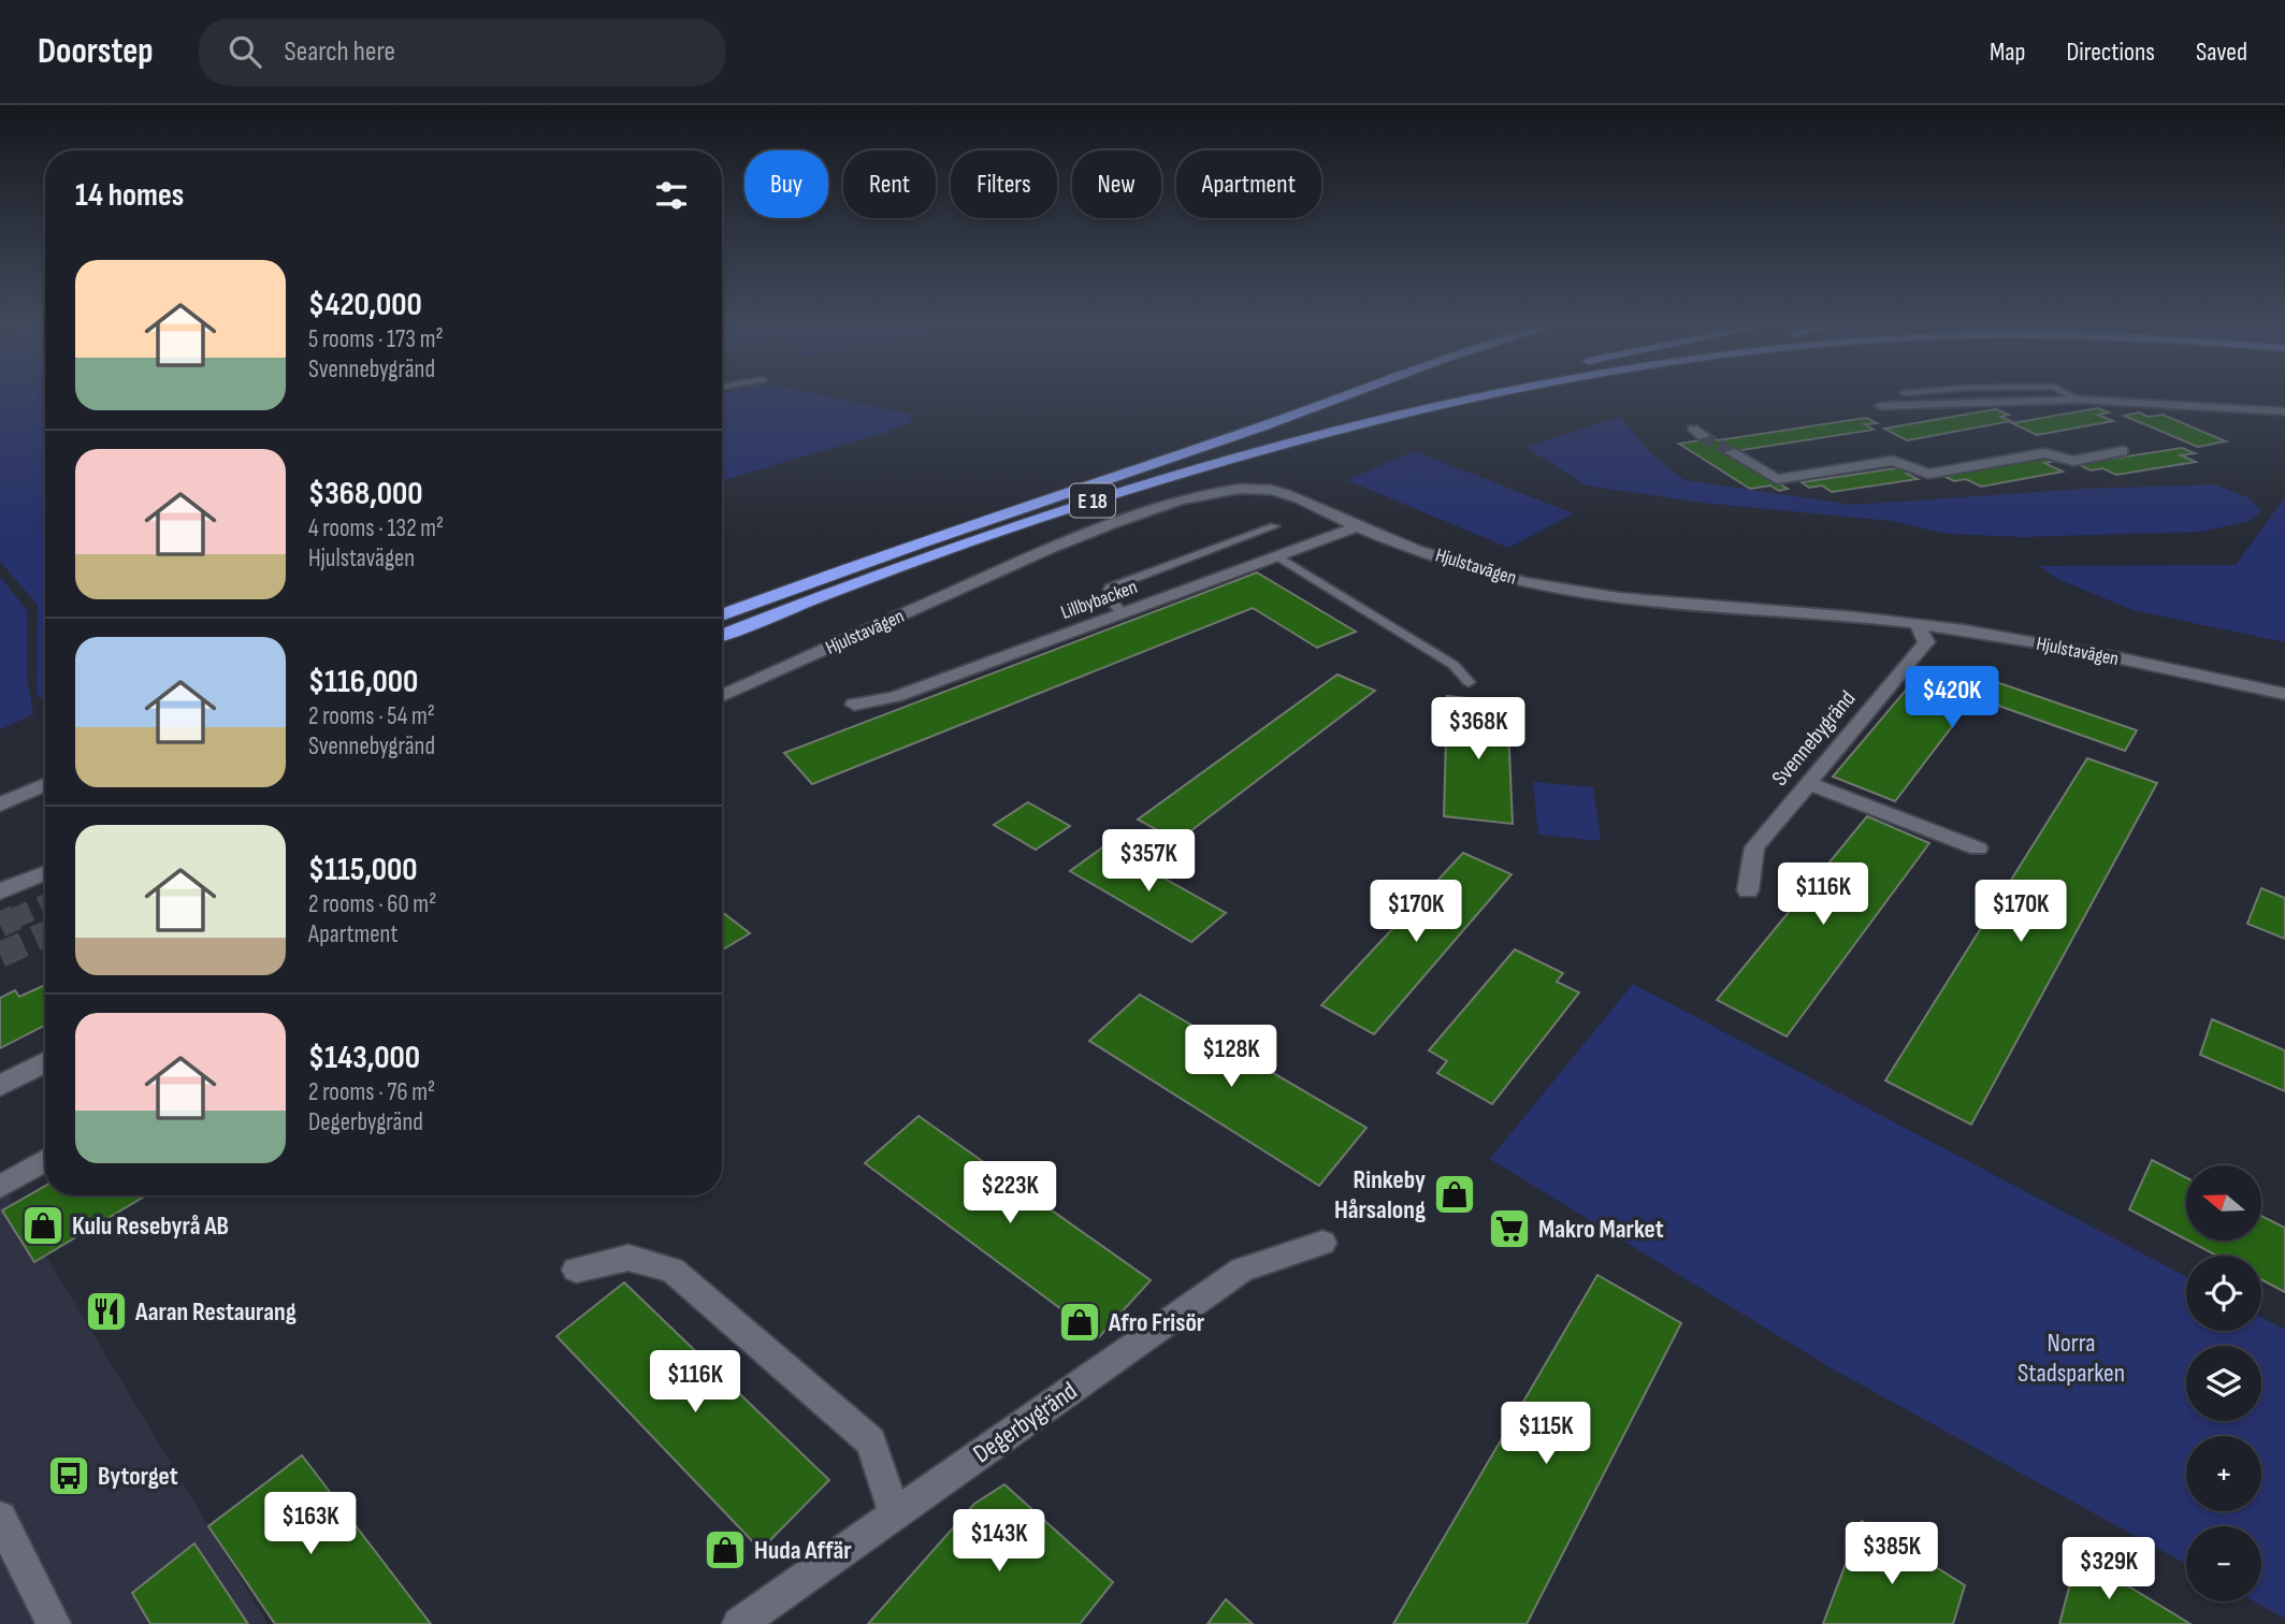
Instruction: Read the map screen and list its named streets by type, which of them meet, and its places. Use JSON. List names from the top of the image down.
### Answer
{
  "streets": {
    "highway": ["E 18"],
    "street": [
      "Hjulstavägen",
      "Lillbybacken",
      "Svennebygränd",
      "Degerbygränd"
    ]
  },
  "crossings": [
    ["Hjulstavägen", "Lillbybacken"],
    ["Hjulstavägen", "Svennebygränd"]
  ],
  "parks": ["Norra Stadsparken"],
  "places": {
    "shop": [
      "Rinkeby Hårsalong",
      "Kulu Resebyrå AB",
      "Afro Frisör",
      "Huda Affär"
    ],
    "supermarket": ["Makro Market"],
    "restaurant": ["Aaran Restaurang"],
    "bus stop": ["Bytorget"]
  },
  "north": "left",
  "page": {
    "header": "Doorstep",
    "search": "Search here",
    "nav": ["Map", "Directions", "Saved"],
    "chip": [
      "Buy",
      "Rent",
      "Filters",
      "New",
      "Apartment"
    ],
    "heading": "14 homes",
    "list": [
      {
        "name": "$420,000",
        "note": "5 rooms · 173 m² · Svennebygränd"
      },
      {
        "name": "$368,000",
        "note": "4 rooms · 132 m² · Hjulstavägen"
      },
      {
        "name": "$116,000",
        "note": "2 rooms · 54 m² · Svennebygränd"
      },
      {
        "name": "$115,000",
        "note": "2 rooms · 60 m² · Apartment"
      },
      {
        "name": "$143,000",
        "note": "2 rooms · 76 m² · Degerbygränd"
      }
    ],
    "price": [
      "$420K",
      "$368K",
      "$357K",
      "$116K",
      "$170K",
      "$170K",
      "$128K",
      "$223K",
      "$116K",
      "$115K",
      "$163K",
      "$143K",
      "$385K",
      "$329K"
    ],
    "map_buttons": ["+", "−"]
  }
}
